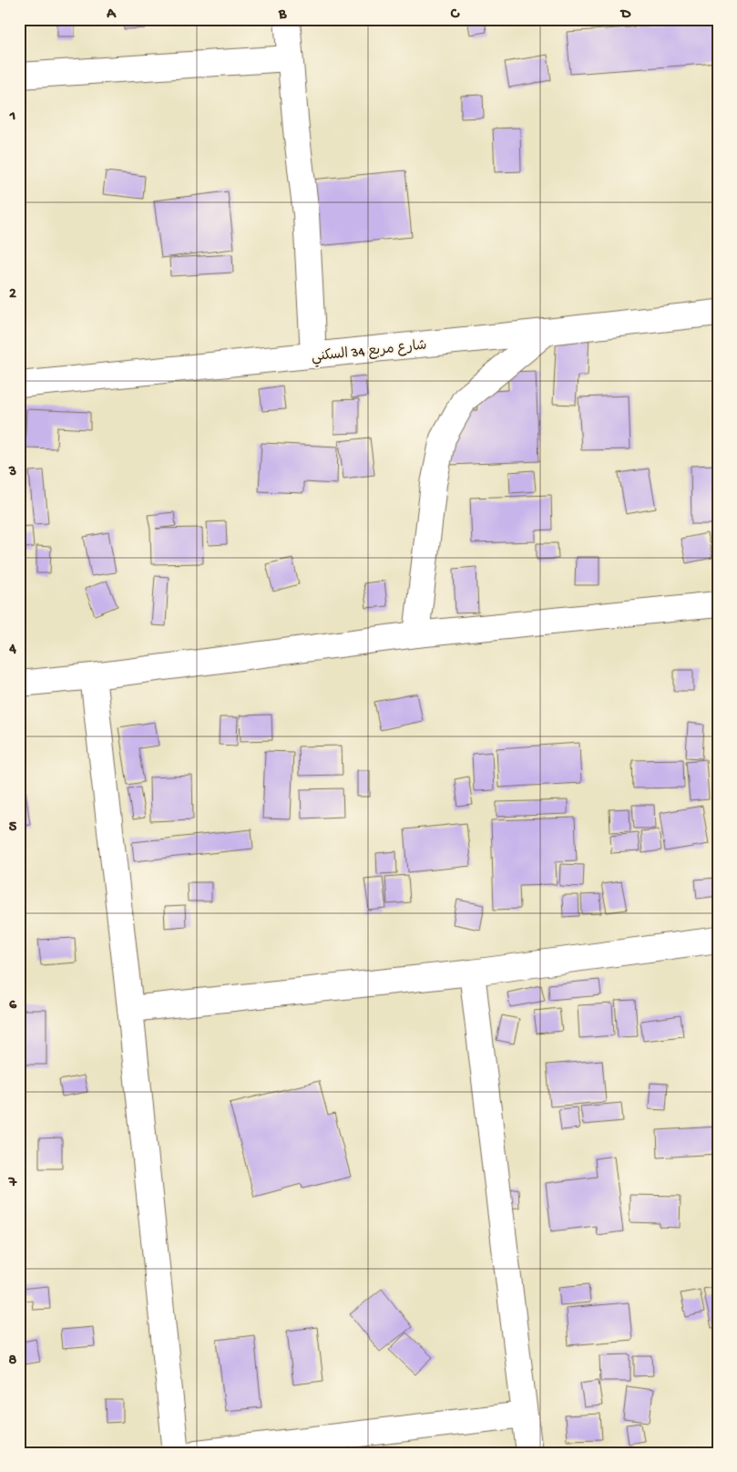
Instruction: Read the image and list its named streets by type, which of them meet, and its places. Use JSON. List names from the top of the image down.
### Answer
{
  "streets": {
    "street": ["شارع مربع 34 السكني"]
  },
  "grid": {
    "columns": [
      "A",
      "B",
      "C",
      "D"
    ],
    "rows": [
      "1",
      "2",
      "3",
      "4",
      "5",
      "6",
      "7",
      "8"
    ]
  }
}
